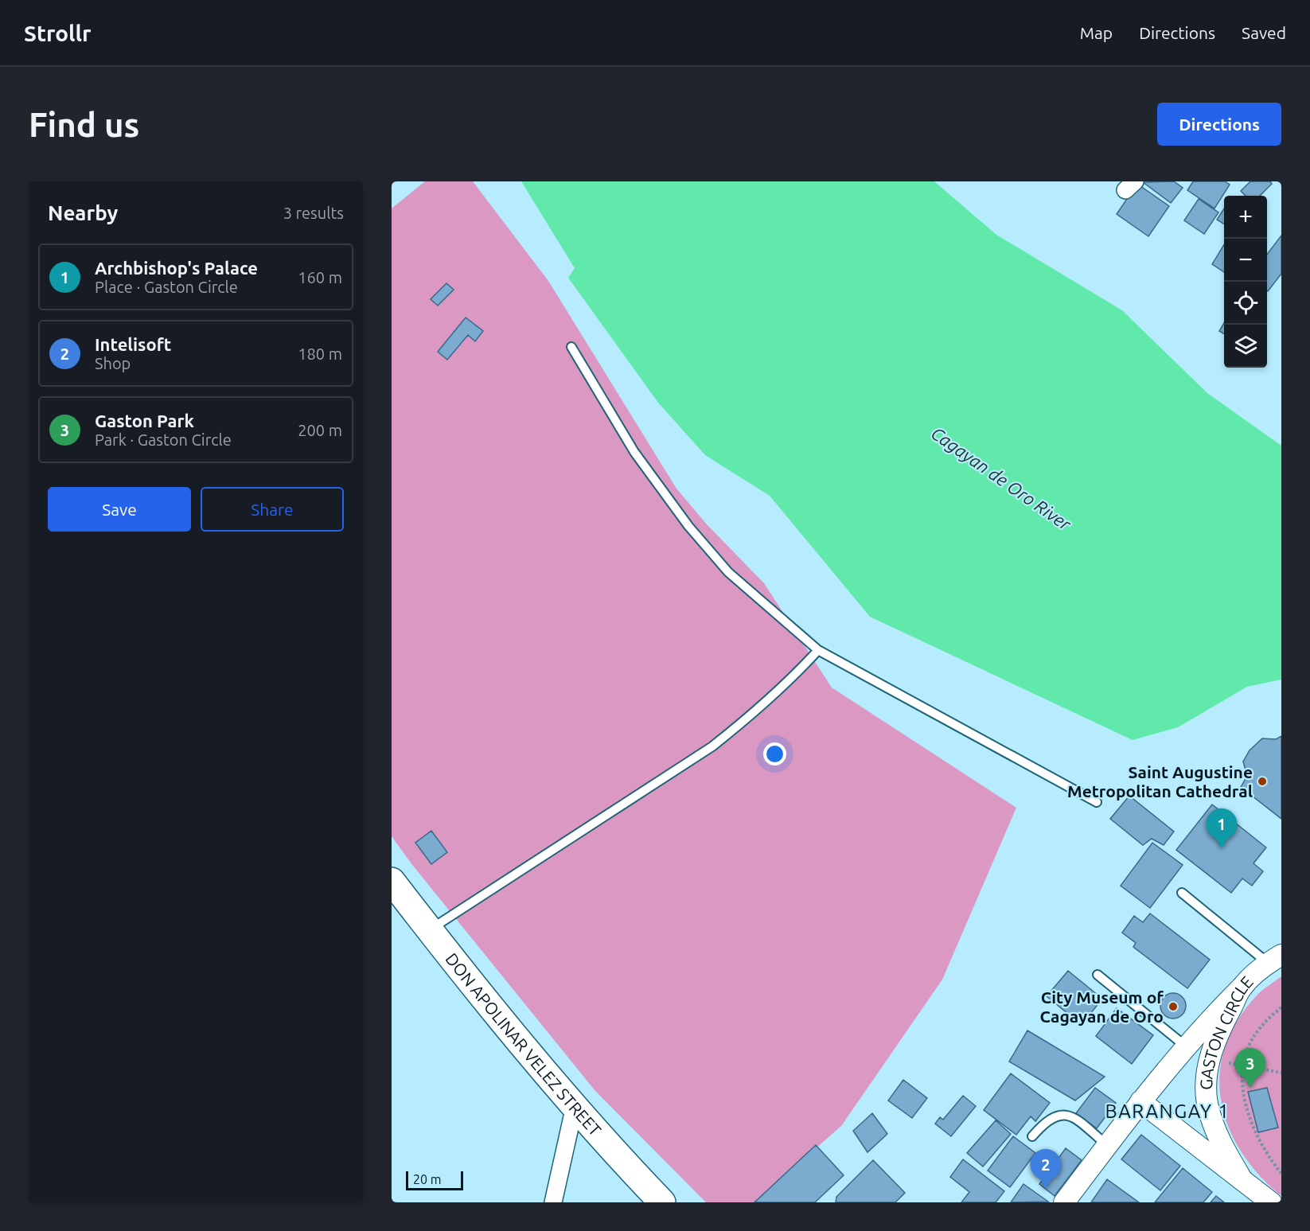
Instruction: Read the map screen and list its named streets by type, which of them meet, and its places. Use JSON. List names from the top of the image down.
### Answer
{
  "streets": {
    "main road": ["DON APOLINAR VELEZ STREET"],
    "street": ["GASTON CIRCLE"]
  },
  "districts": ["BARANGAY 1"],
  "water": ["Cagayan de Oro River"],
  "places": ["Saint Augustine Metropolitan Cathedral", "City Museum of Cagayan de Oro"],
  "scale_bar": "20 m",
  "page": {
    "header": "Strollr",
    "nav": ["Map", "Directions", "Saved"],
    "buttons": [
      "Directions",
      ["Save", "Share"]
    ],
    "title": "Find us",
    "heading": ["Nearby", "3 results"],
    "map_buttons": ["+", "−"],
    "list": [
      {
        "mark": "1",
        "name": "Archbishop's Palace",
        "note": "Place · Gaston Circle",
        "value": "160 m"
      },
      {
        "mark": "2",
        "name": "Intelisoft",
        "note": "Shop",
        "value": "180 m"
      },
      {
        "mark": "3",
        "name": "Gaston Park",
        "note": "Park · Gaston Circle",
        "value": "200 m"
      }
    ],
    "pins": ["1", "3", "2"],
    "scale": "20 m"
  }
}
